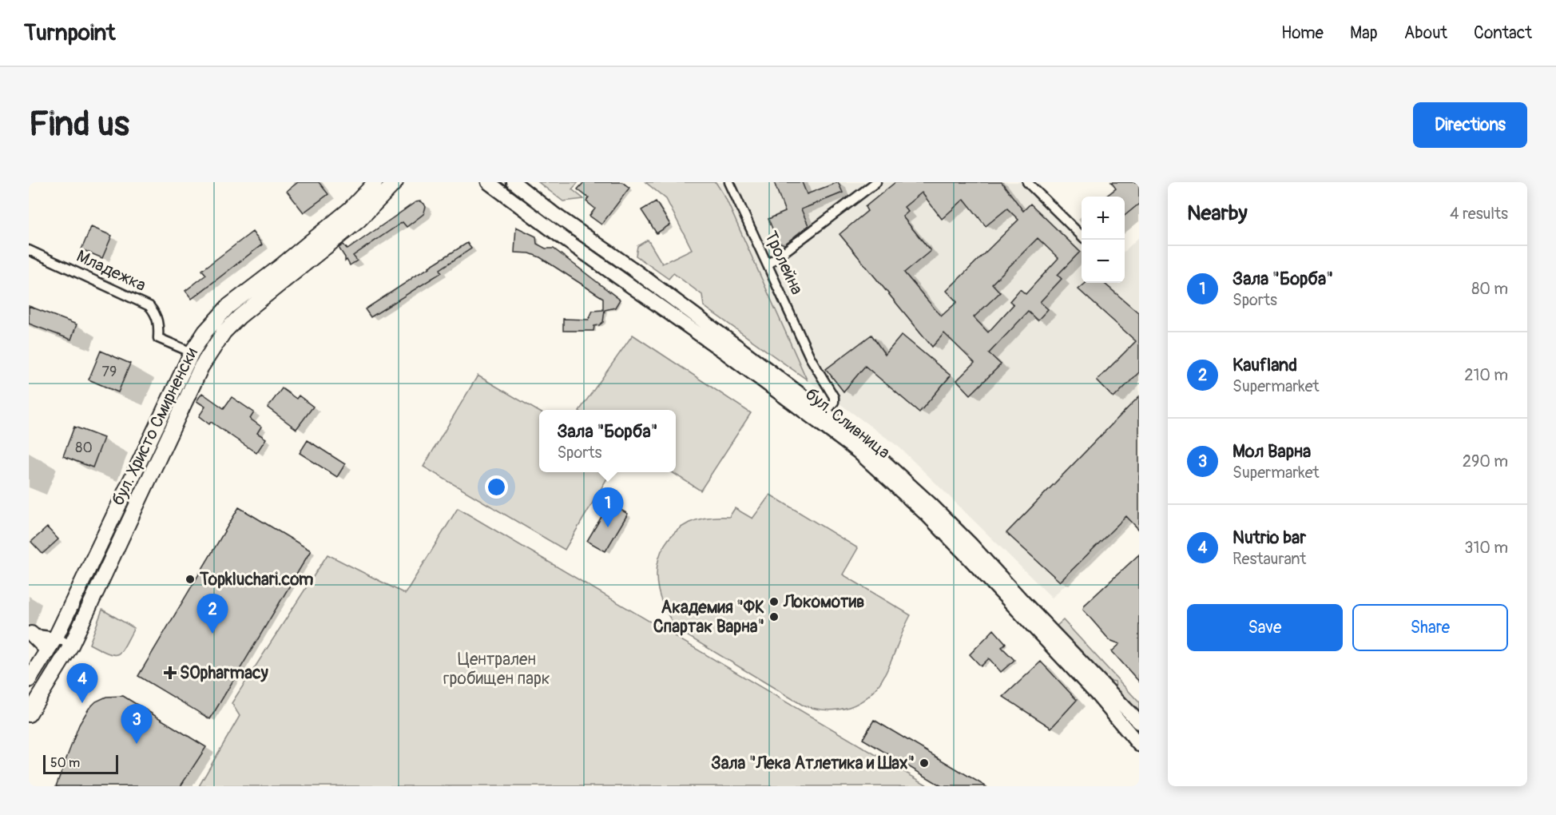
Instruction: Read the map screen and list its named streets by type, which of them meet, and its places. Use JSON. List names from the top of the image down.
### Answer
{
  "streets": {
    "main road": ["бул. Сливница", "бул. Христо Смирненски"],
    "street": ["Тролейна", "Младежка"]
  },
  "crossings": [
    ["Тролейна", "бул. Сливница"],
    ["Младежка", "бул. Христо Смирненски"]
  ],
  "parks": ["Централен гробищен парк"],
  "places": {
    "other": [
      "Topkluchari.com",
      "Локомотив",
      "Академия \"ФК Спартак Варна\"",
      "Зала \"Лека Атлетика и Шах\""
    ],
    "health": ["SOpharmacy"]
  },
  "house_numbers": ["79", "80"],
  "scale_bar": "50 m",
  "page": {
    "header": "Turnpoint",
    "nav": [
      "Home",
      "Map",
      "About",
      "Contact"
    ],
    "buttons": [
      "Directions",
      ["Save", "Share"]
    ],
    "title": "Find us",
    "heading": ["Nearby", "4 results"],
    "map_buttons": ["+", "−"],
    "list": [
      {
        "mark": "1",
        "name": "Зала \"Борба\"",
        "note": "Sports",
        "value": "80 m"
      },
      {
        "mark": "2",
        "name": "Kaufland",
        "note": "Supermarket",
        "value": "210 m"
      },
      {
        "mark": "3",
        "name": "Мол Варна",
        "note": "Supermarket",
        "value": "290 m"
      },
      {
        "mark": "4",
        "name": "Nutrio bar",
        "note": "Restaurant",
        "value": "310 m"
      }
    ],
    "popup": ["Зала \"Борба\"", "Sports"],
    "pins": [
      "1",
      "2",
      "4",
      "3"
    ],
    "scale": "50 m"
  }
}
